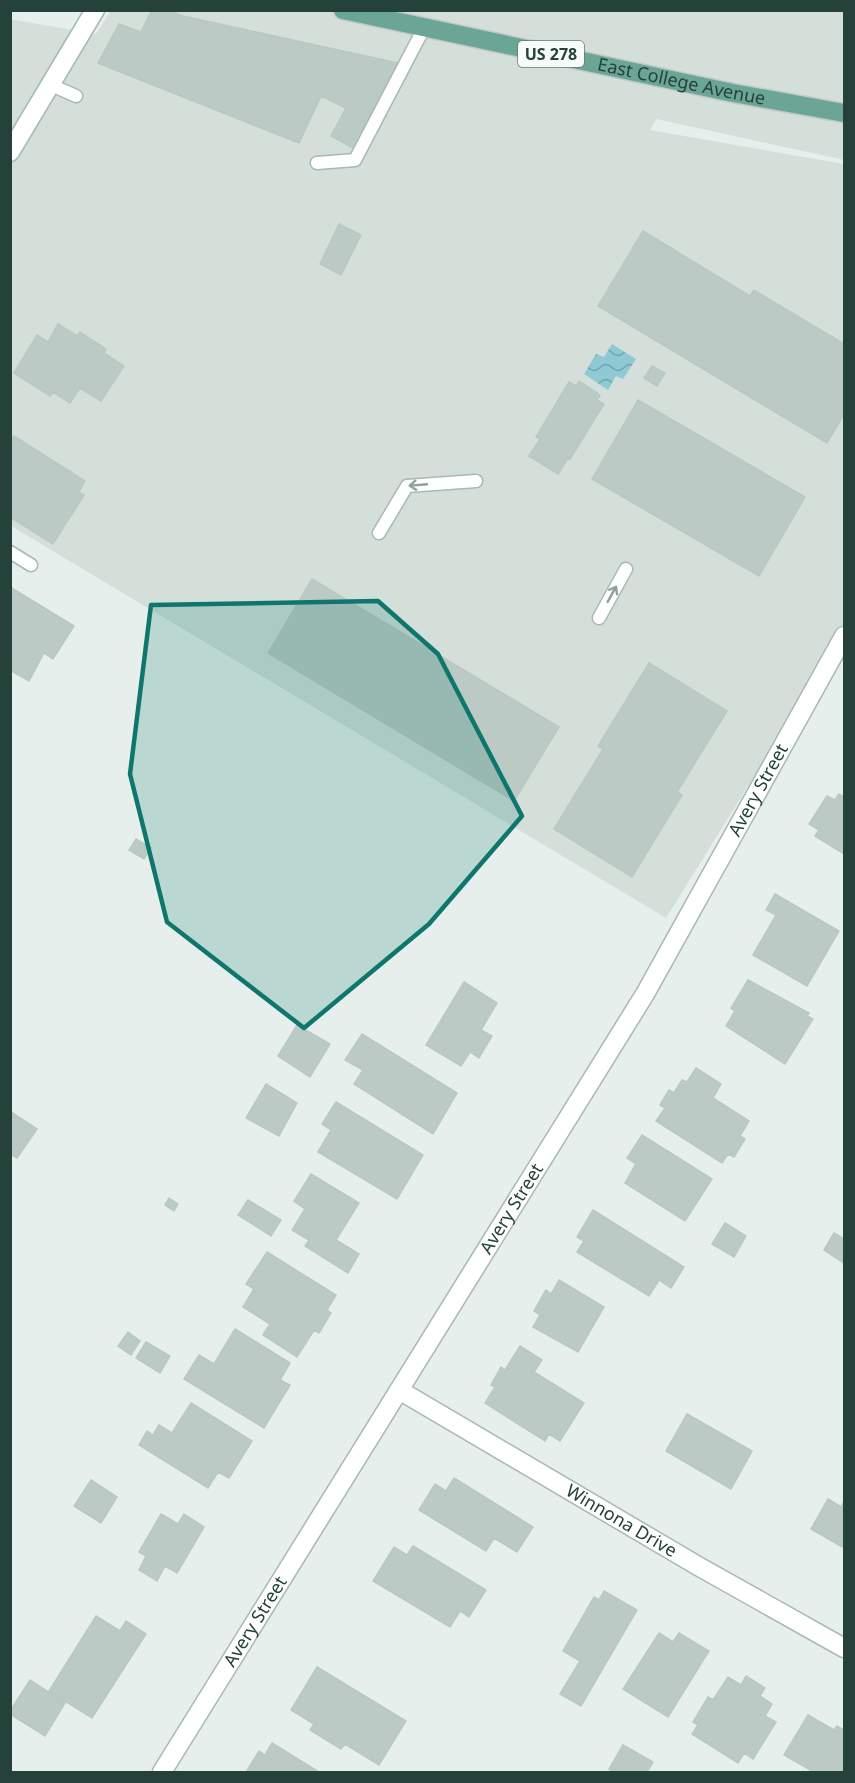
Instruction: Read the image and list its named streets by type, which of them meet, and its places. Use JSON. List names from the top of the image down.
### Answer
{
  "streets": {
    "main road": ["US 278", "East College Avenue"],
    "street": ["Avery Street", "Winnona Drive"]
  },
  "crossings": [
    ["Avery Street", "Winnona Drive"]
  ]
}
